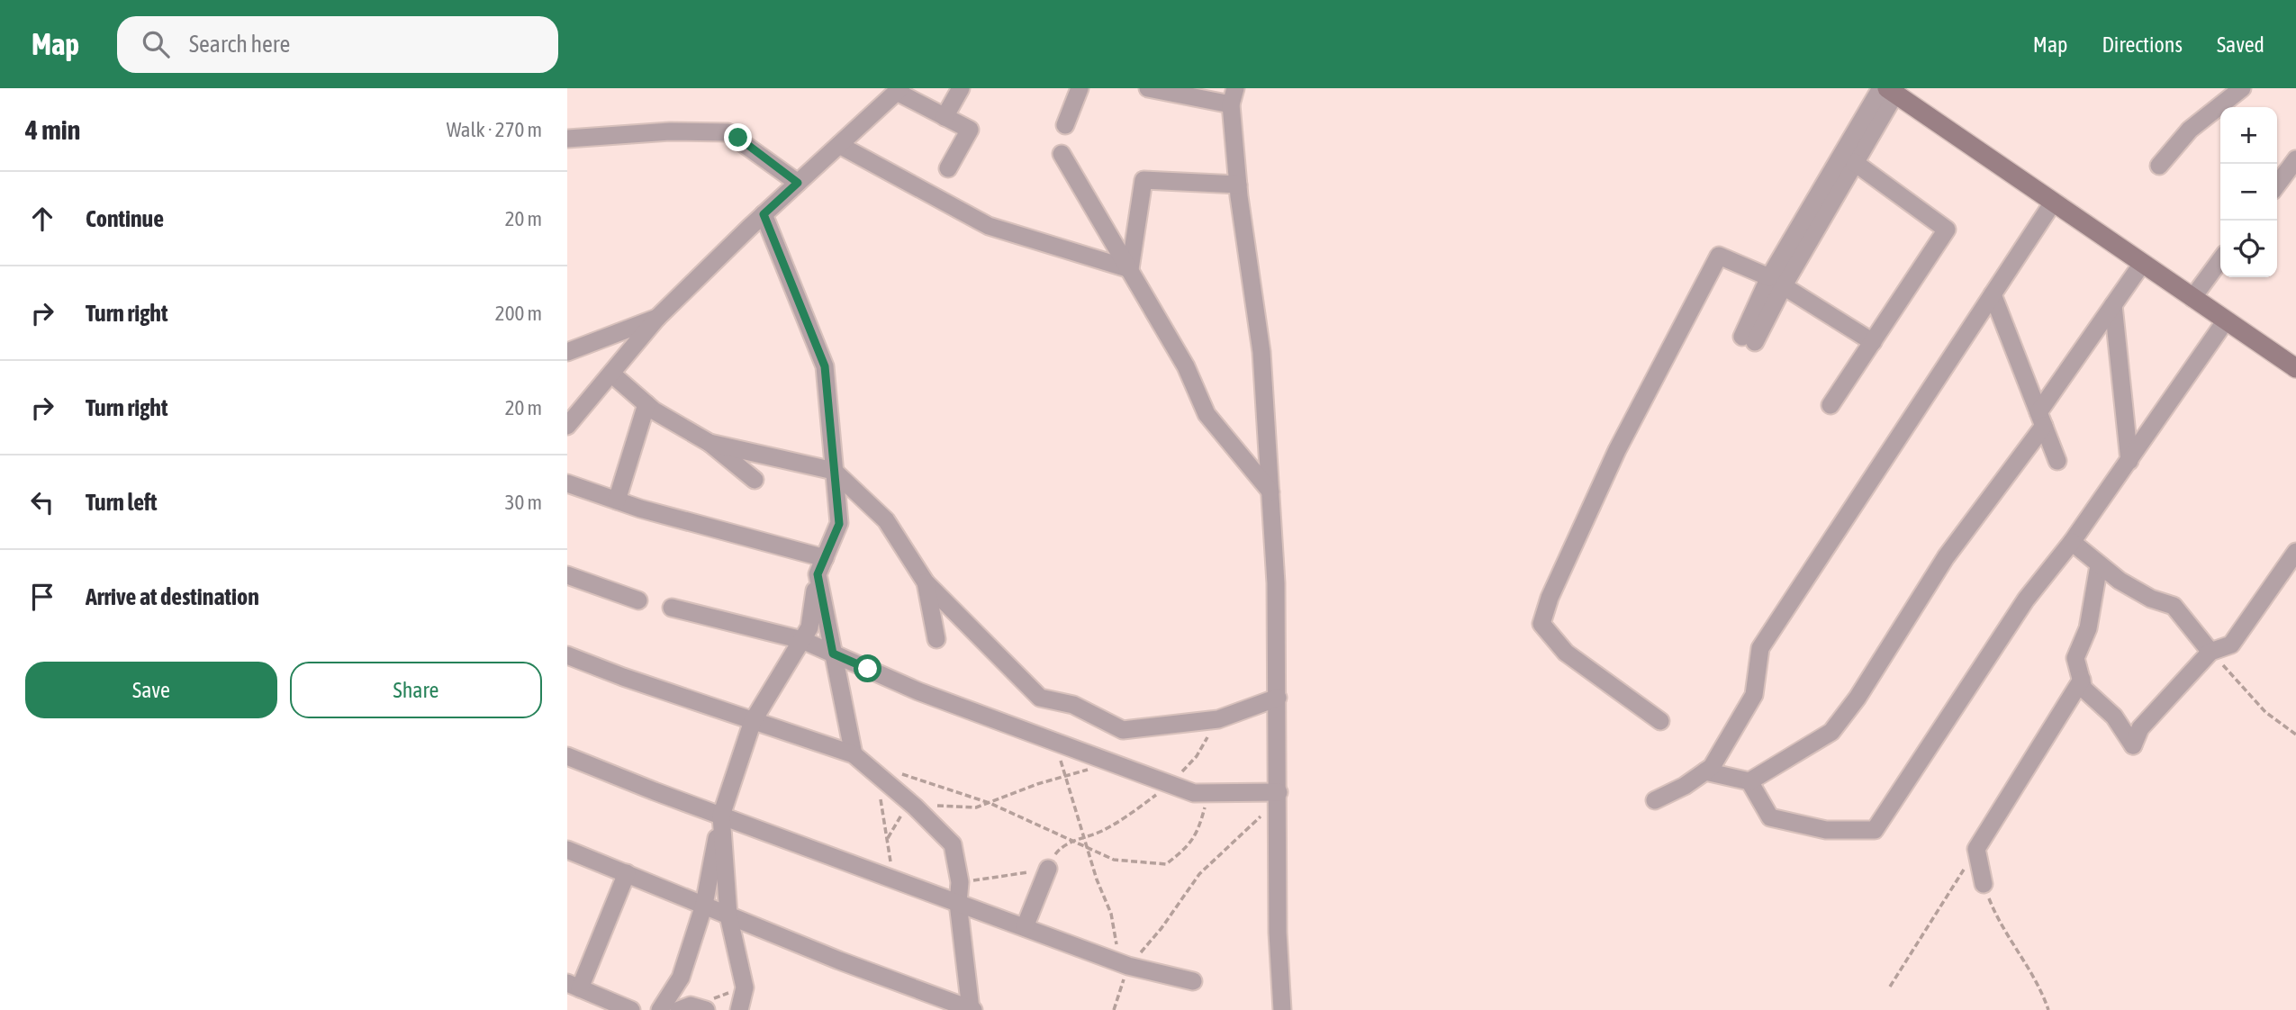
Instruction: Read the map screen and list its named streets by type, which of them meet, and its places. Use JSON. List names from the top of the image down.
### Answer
{
  "page": {
    "header": "Map",
    "search": "Search here",
    "nav": ["Map", "Directions", "Saved"],
    "heading": ["4 min", "Walk · 270 m"],
    "map_buttons": ["+", "−"],
    "list": [
      ["Continue", "20 m"],
      ["Turn right", "200 m"],
      ["Turn right", "20 m"],
      ["Turn left", "30 m"],
      "Arrive at destination"
    ],
    "buttons": ["Save", "Share"]
  }
}
